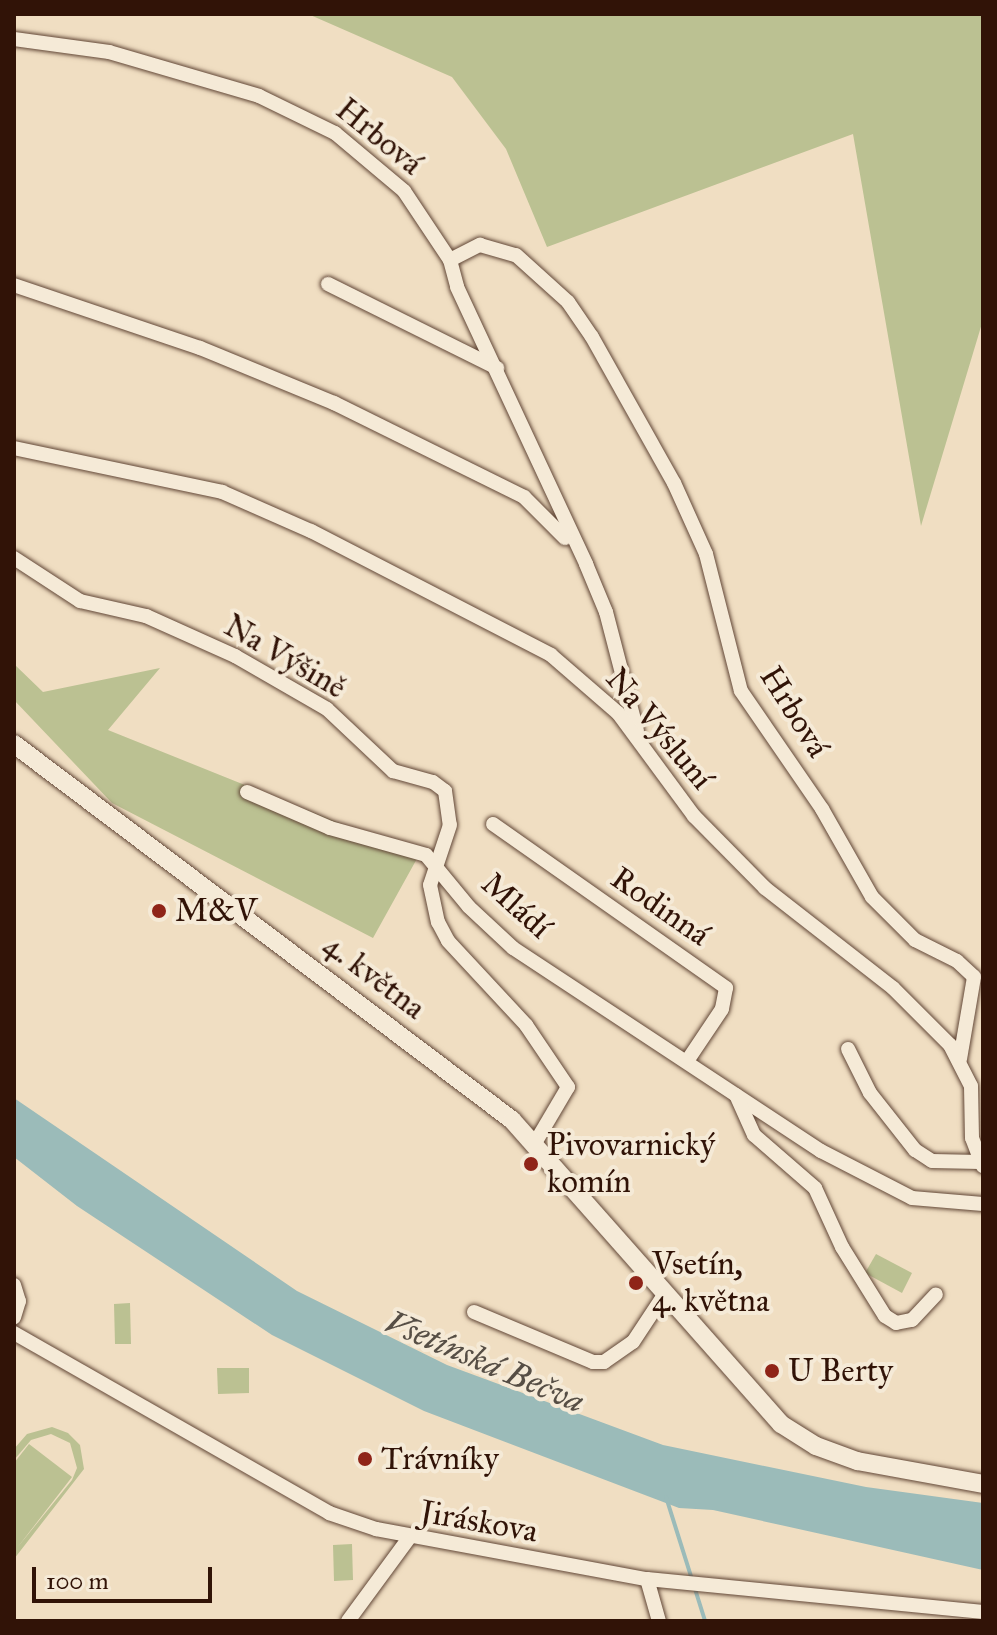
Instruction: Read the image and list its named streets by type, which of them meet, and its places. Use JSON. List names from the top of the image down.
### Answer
{
  "streets": {
    "street": [
      "Hrbová",
      "Na Výšině",
      "Na Výsluní",
      "Mládí",
      "Rodinná",
      "4. května",
      "Jiráskova"
    ]
  },
  "crossings": [
    ["Hrbová", "Na Výsluní"],
    ["Na Výšině", "Mládí"],
    ["Na Výšině", "4. května"],
    ["Mládí", "Rodinná"]
  ],
  "water": ["Vsetínská Bečva"],
  "places": [
    "M&V",
    "Pivovarnický komín",
    "Vsetín, 4. května",
    "U Berty",
    "Trávníky"
  ],
  "scale_bar": "100 m"
}
